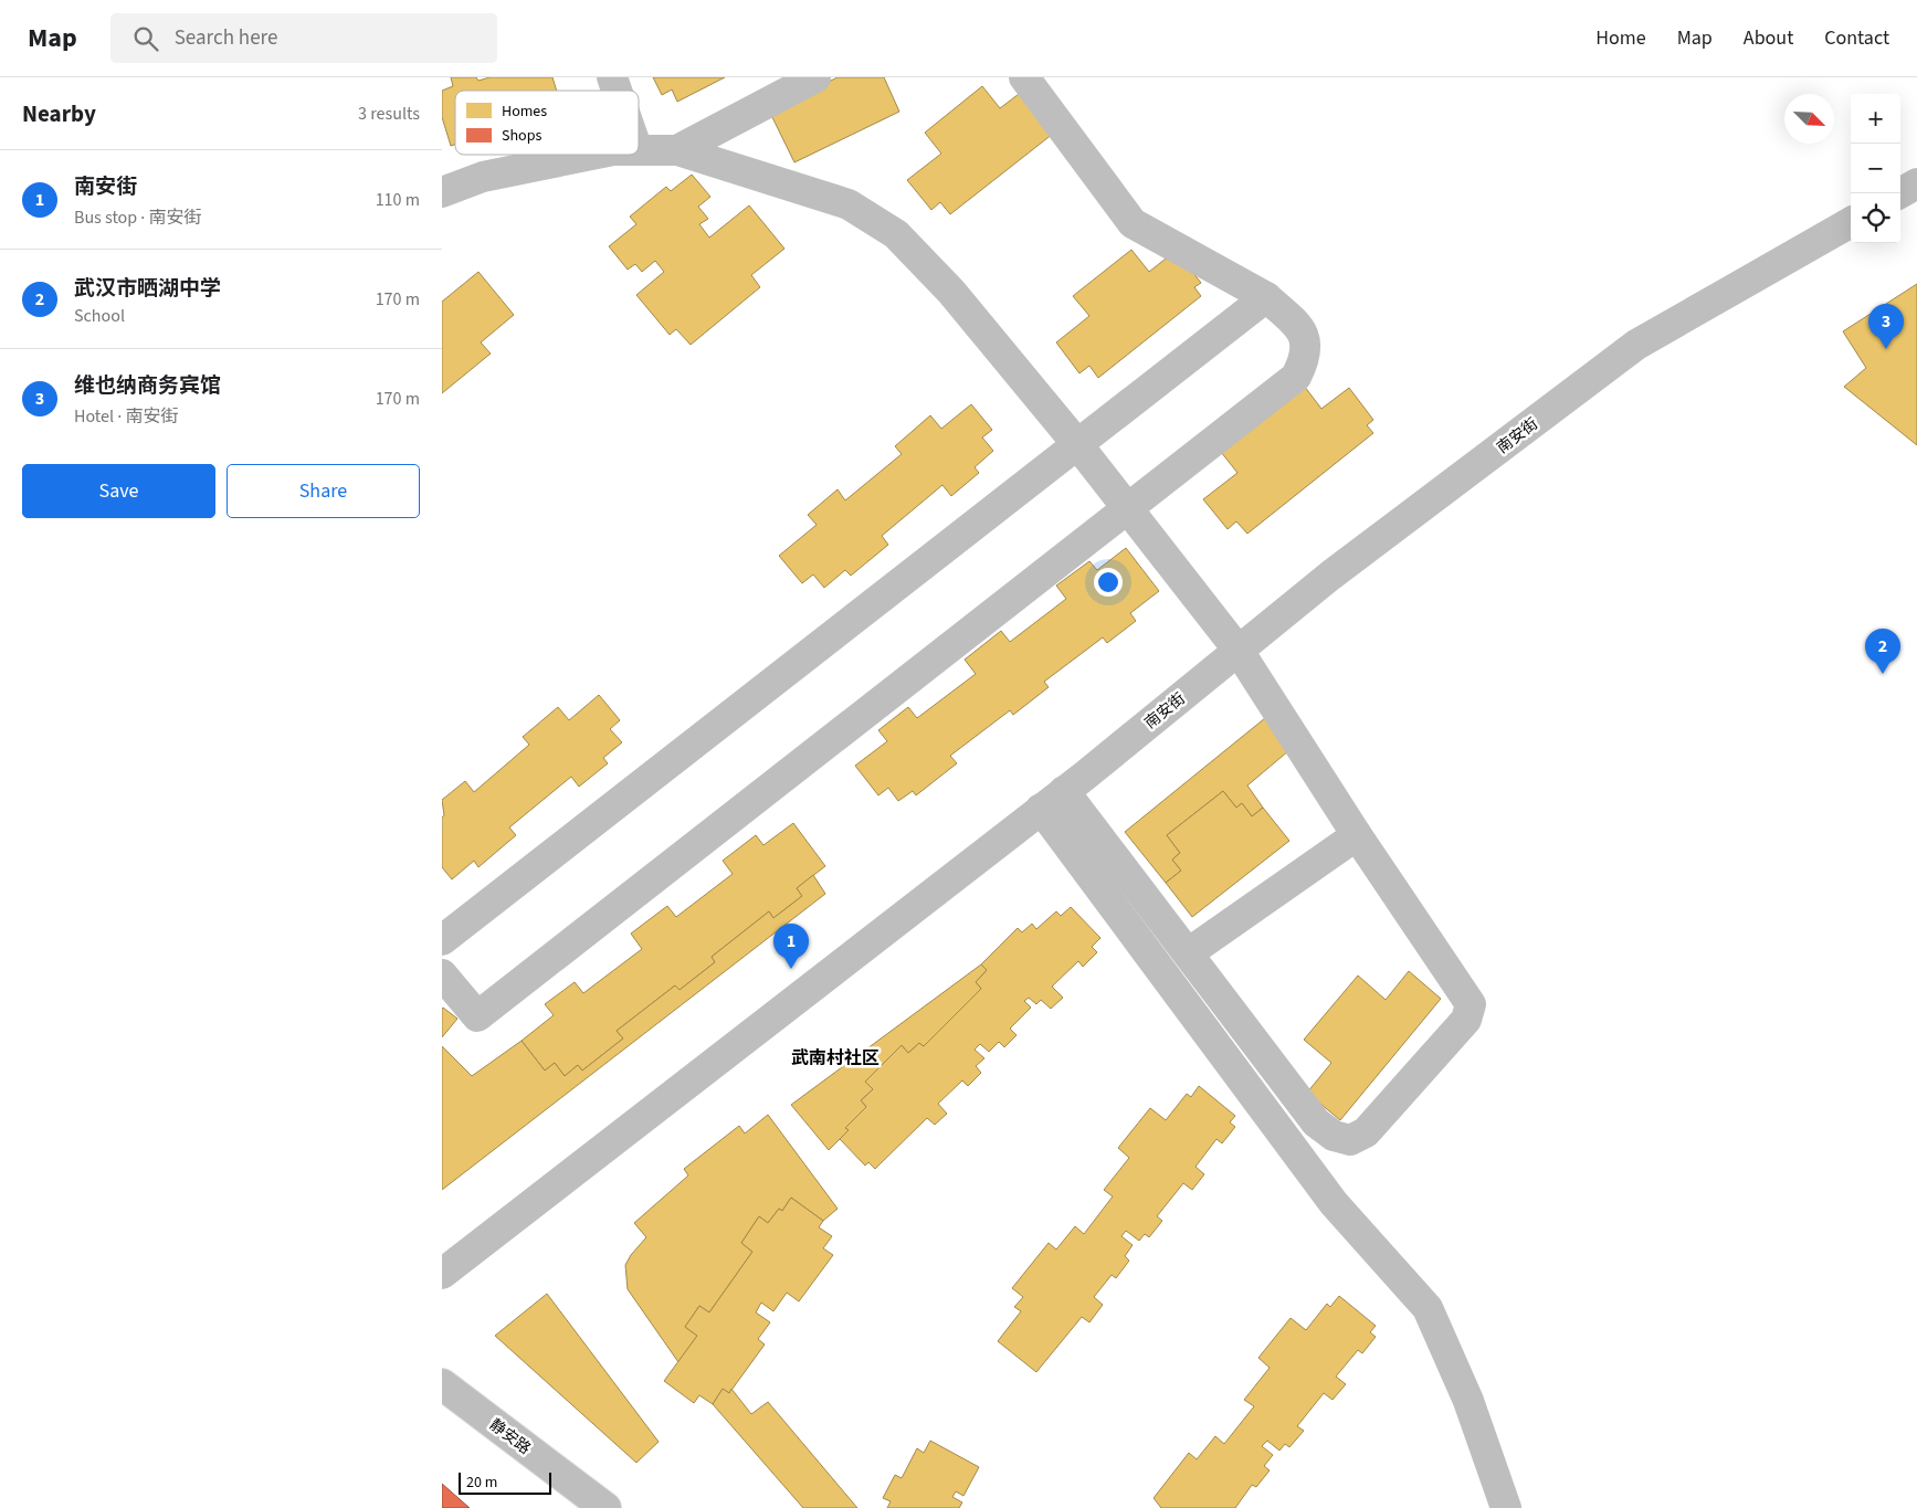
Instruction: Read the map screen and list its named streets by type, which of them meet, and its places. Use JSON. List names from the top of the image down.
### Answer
{
  "streets": {
    "street": ["南安街", "静安路"]
  },
  "districts": ["武南村社区"],
  "legend": ["Homes", "Shops"],
  "scale_bar": "20 m",
  "north": "bottom right",
  "page": {
    "header": "Map",
    "search": "Search here",
    "nav": [
      "Home",
      "Map",
      "About",
      "Contact"
    ],
    "heading": ["Nearby", "3 results"],
    "map_buttons": ["+", "−"],
    "list": [
      {
        "mark": "1",
        "name": "南安街",
        "note": "Bus stop · 南安街",
        "value": "110 m"
      },
      {
        "mark": "2",
        "name": "武汉市晒湖中学",
        "note": "School",
        "value": "170 m"
      },
      {
        "mark": "3",
        "name": "维也纳商务宾馆",
        "note": "Hotel · 南安街",
        "value": "170 m"
      }
    ],
    "pins": ["3", "2", "1"],
    "buttons": ["Save", "Share"],
    "scale": "20 m"
  }
}
